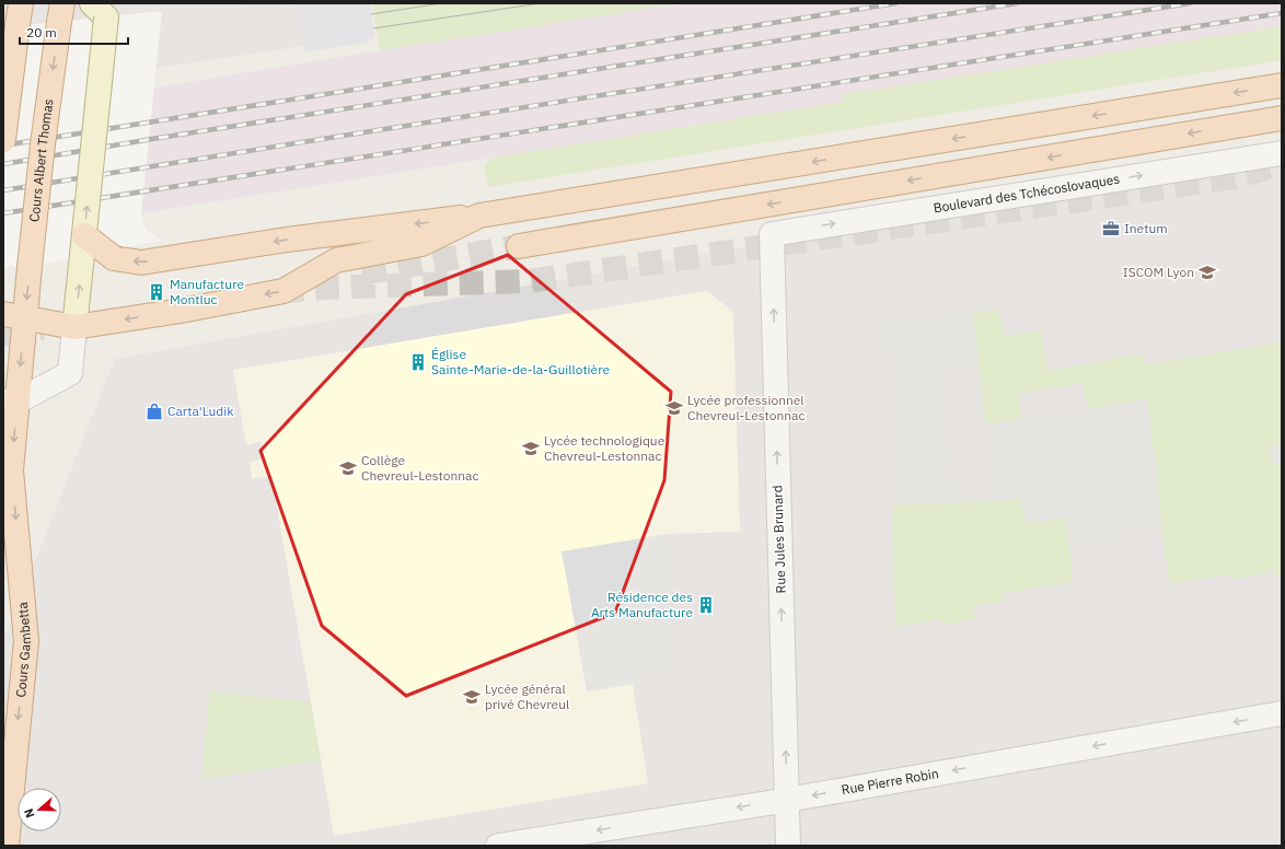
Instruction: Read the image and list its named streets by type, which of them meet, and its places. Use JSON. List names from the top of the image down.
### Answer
{
  "streets": {
    "main road": ["Cours Albert Thomas", "Cours Gambetta"],
    "street": ["Boulevard des Tchécoslovaques", "Rue Jules Brunard", "Rue Pierre Robin"]
  },
  "crossings": [
    ["Cours Albert Thomas", "Cours Gambetta"],
    ["Boulevard des Tchécoslovaques", "Rue Jules Brunard"],
    ["Rue Jules Brunard", "Rue Pierre Robin"]
  ],
  "one_way": [
    "Boulevard des Tchécoslovaques",
    "Rue Jules Brunard",
    "Cours Gambetta",
    "Rue Pierre Robin"
  ],
  "places": {
    "office": ["Inetum"],
    "school or university": [
      "ISCOM Lyon",
      "Lycée professionnel Chevreul-Lestonnac",
      "Lycée technologique Chevreul-Lestonnac",
      "Collège Chevreul-Lestonnac",
      "Lycée général privé Chevreul"
    ],
    "building": ["Manufacture Montluc", "Église Sainte-Marie-de-la-Guillotière", "Résidence des Arts Manufacture"],
    "shop": ["Carta'Ludik"]
  },
  "scale_bar": "20 m",
  "north": "left"
}
